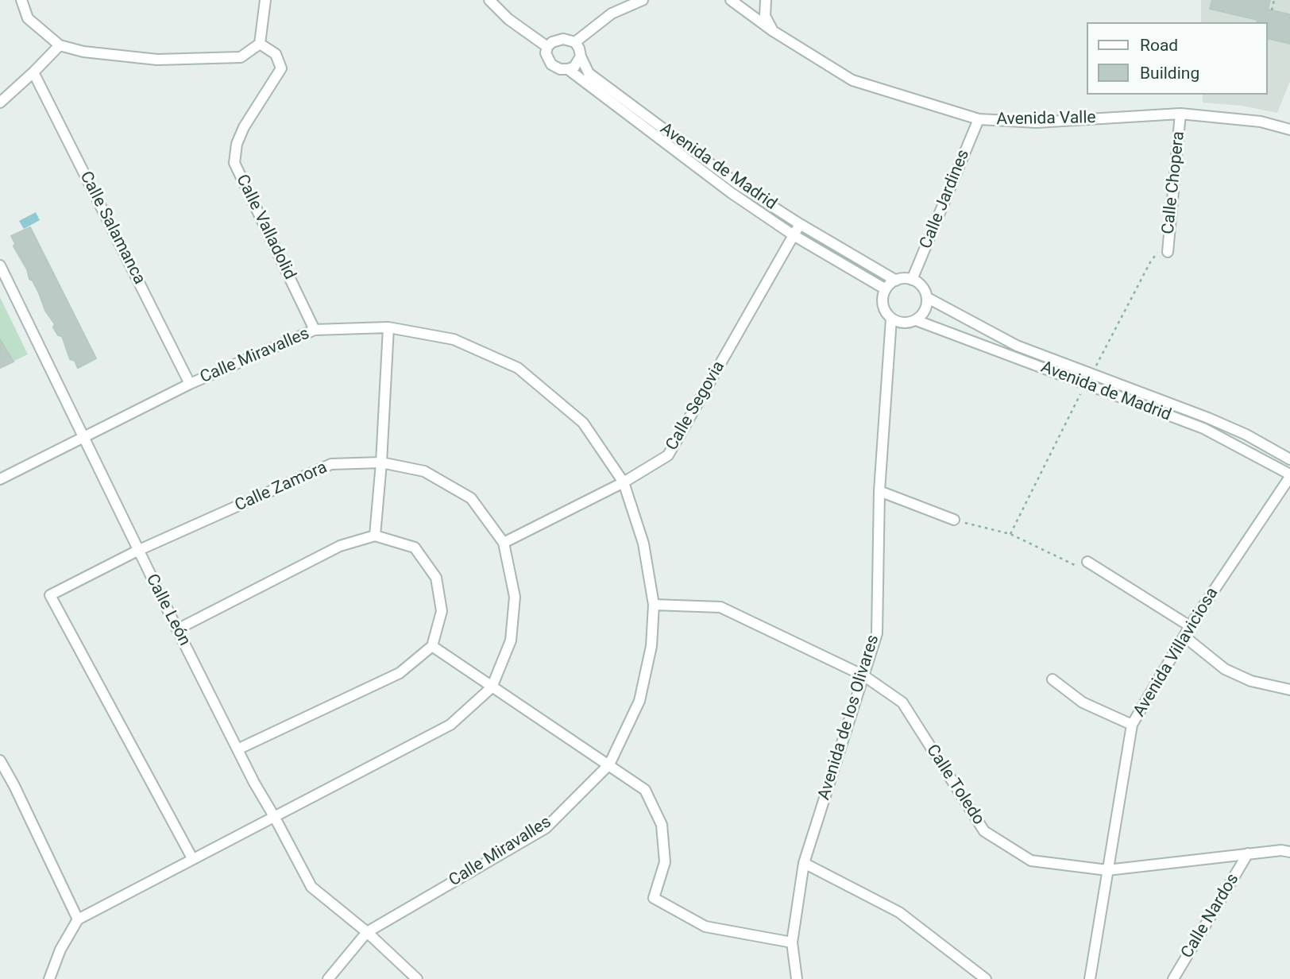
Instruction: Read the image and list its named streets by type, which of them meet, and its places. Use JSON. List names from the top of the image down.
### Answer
{
  "streets": {
    "street": [
      "Avenida Valle",
      "Avenida de Madrid",
      "Calle Chopera",
      "Calle Jardines",
      "Calle Valladolid",
      "Calle Salamanca",
      "Calle Miravalles",
      "Calle Segovia",
      "Calle Zamora",
      "Calle León",
      "Avenida Villaviciosa",
      "Avenida de los Olivares",
      "Calle Toledo",
      "Calle Nardos"
    ]
  },
  "crossings": [
    ["Avenida Valle", "Calle Chopera"],
    ["Avenida Valle", "Calle Jardines"],
    ["Avenida de Madrid", "Calle Jardines"],
    ["Avenida de Madrid", "Calle Segovia"],
    ["Avenida de Madrid", "Avenida Villaviciosa"],
    ["Avenida de Madrid", "Avenida de los Olivares"],
    ["Calle Jardines", "Avenida de los Olivares"],
    ["Calle Valladolid", "Calle Miravalles"],
    ["Calle Salamanca", "Calle Miravalles"],
    ["Calle Miravalles", "Calle Segovia"],
    ["Calle Miravalles", "Calle León"],
    ["Calle Miravalles", "Calle Toledo"],
    ["Calle Segovia", "Calle Zamora"],
    ["Calle Zamora", "Calle León"],
    ["Avenida Villaviciosa", "Calle Toledo"],
    ["Avenida de los Olivares", "Calle Toledo"],
    ["Calle Toledo", "Calle Nardos"]
  ],
  "legend": ["Road", "Building"]
}
